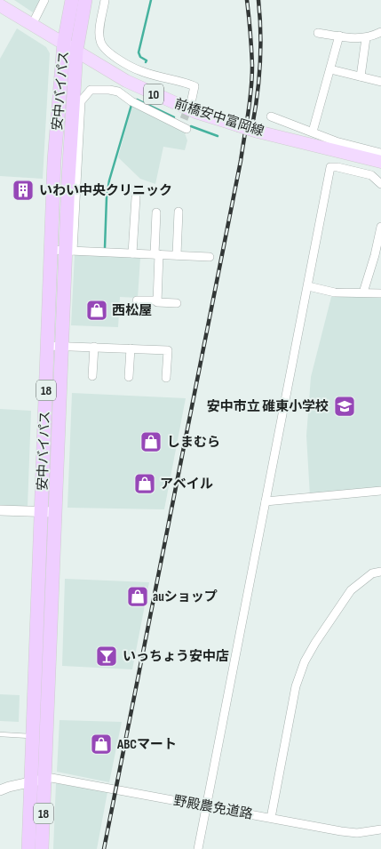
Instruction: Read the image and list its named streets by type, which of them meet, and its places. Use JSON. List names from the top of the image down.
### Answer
{
  "streets": {
    "highway": ["安中バイパス", "18"],
    "main road": ["10", "前橋安中富岡線"],
    "street": ["野殿農免道路"]
  },
  "crossings": [
    ["安中バイパス", "前橋安中富岡線"],
    ["安中バイパス", "野殿農免道路"]
  ],
  "places": {
    "building": ["いわい中央クリニック"],
    "shop": [
      "西松屋",
      "しまむら",
      "アベイル",
      "auショップ",
      "ABCマート"
    ],
    "school or university": ["安中市立 碓東小学校"],
    "bar": ["いっちょう安中店"]
  }
}
